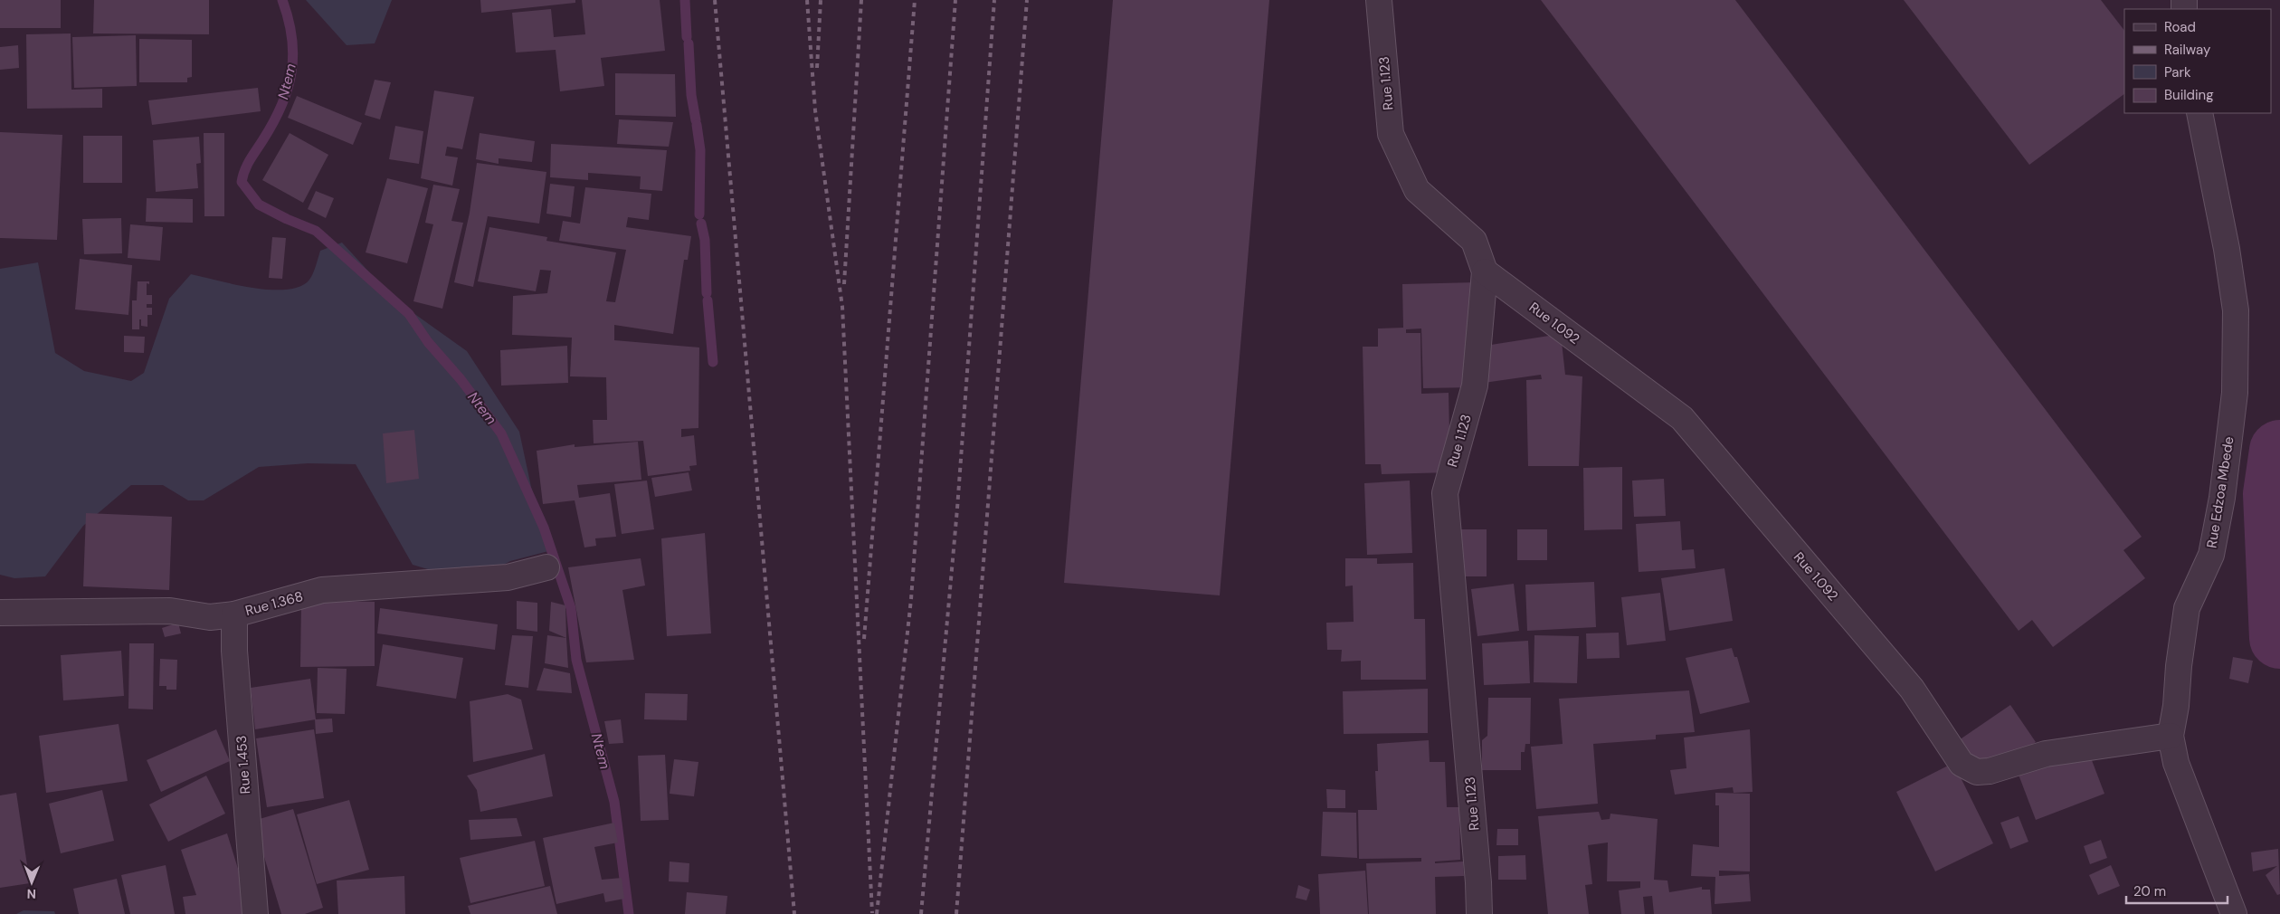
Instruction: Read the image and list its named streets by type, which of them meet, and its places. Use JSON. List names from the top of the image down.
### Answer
{
  "streets": {
    "street": [
      "Rue 1.123",
      "Rue 1.092",
      "Rue Edzoa Mbede",
      "Rue 1.368",
      "Rue 1.453"
    ]
  },
  "crossings": [
    ["Rue 1.123", "Rue 1.092"],
    ["Rue 1.092", "Rue Edzoa Mbede"],
    ["Rue 1.368", "Rue 1.453"]
  ],
  "water": ["Ntem"],
  "legend": [
    "Road",
    "Railway",
    "Park",
    "Building"
  ],
  "scale_bar": "20 m",
  "north": "bottom"
}
